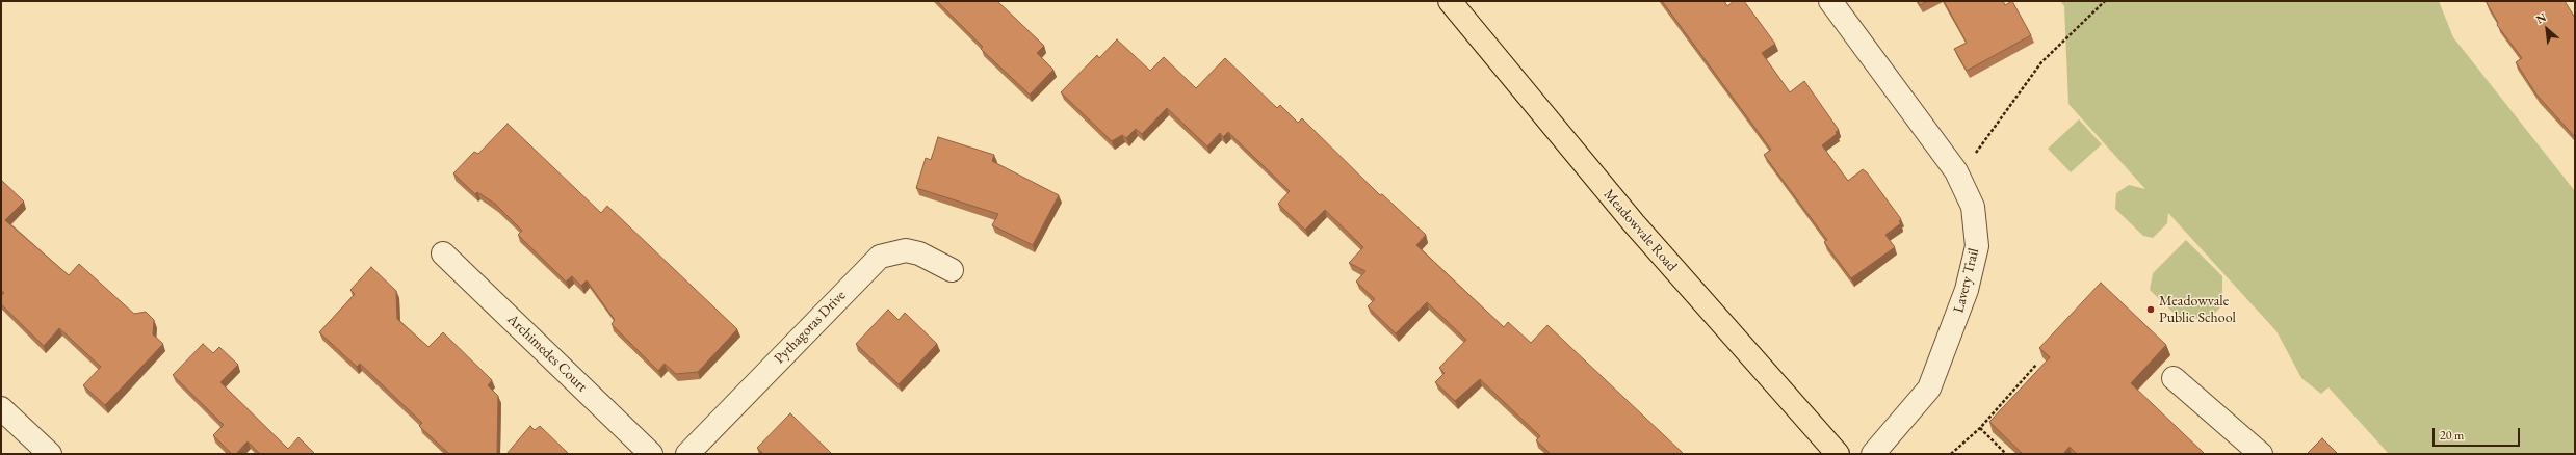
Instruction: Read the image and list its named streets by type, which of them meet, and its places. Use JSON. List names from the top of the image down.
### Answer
{
  "streets": {
    "main road": ["Meadowvale Road"],
    "street": ["Lavery Trail", "Pythagoras Drive", "Archimedes Court"]
  },
  "places": ["Meadowvale Public School"],
  "scale_bar": "20 m",
  "north": "top left"
}
